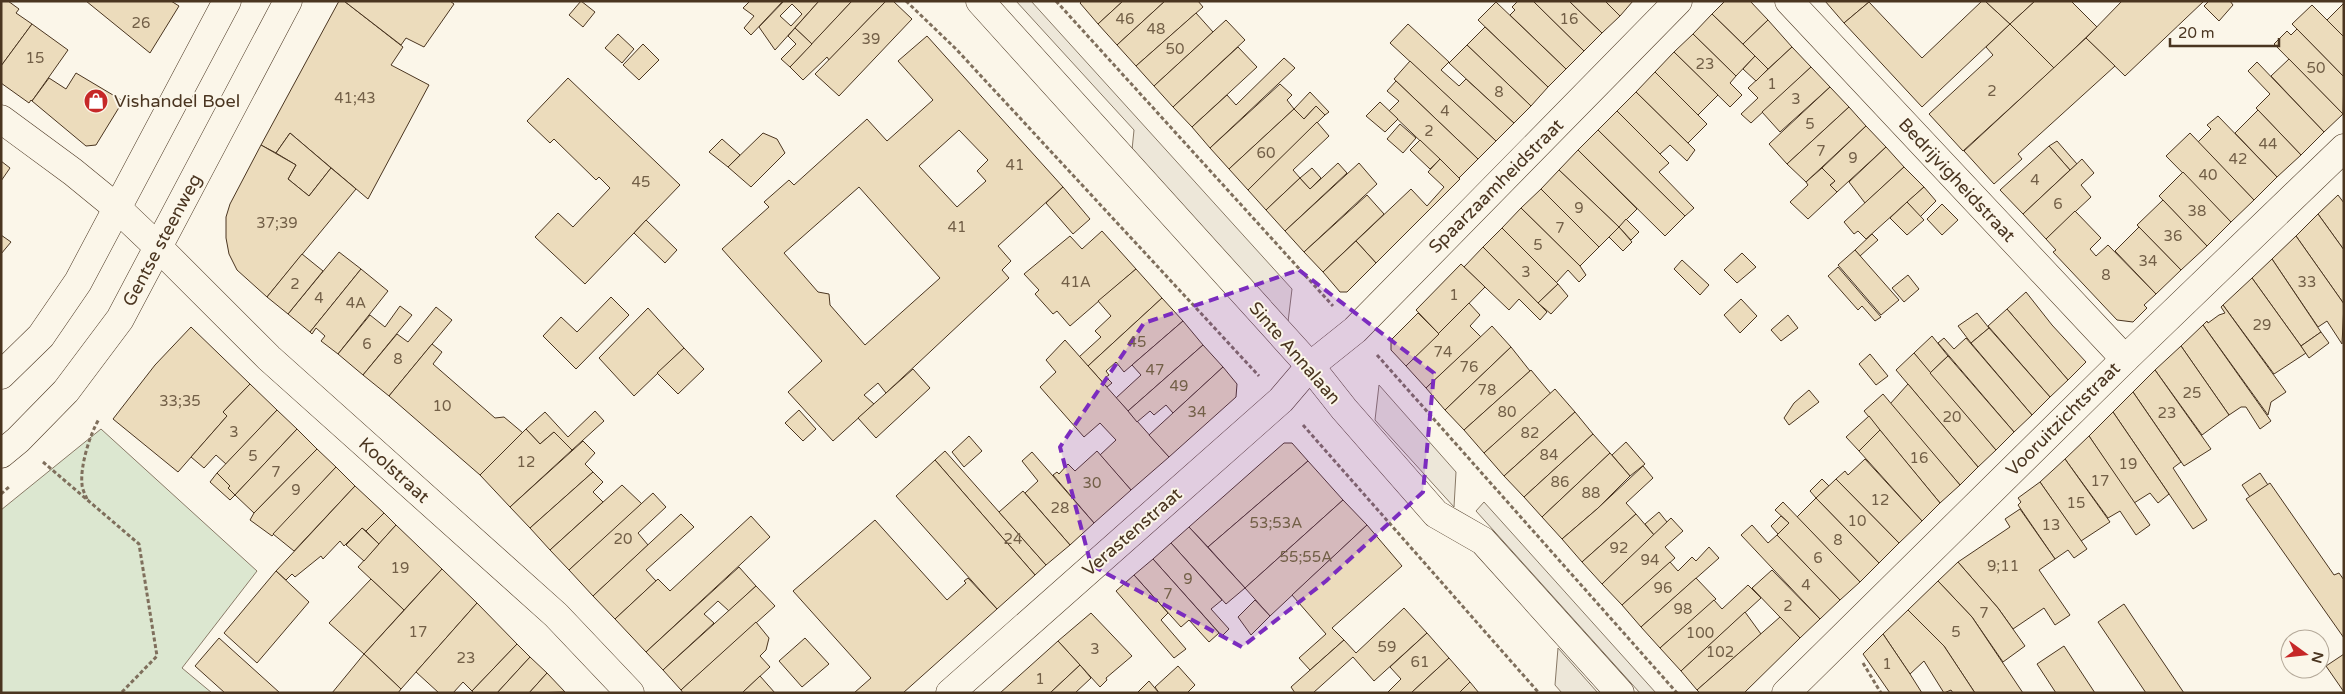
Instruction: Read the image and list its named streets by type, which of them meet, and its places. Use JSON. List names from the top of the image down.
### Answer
{
  "streets": {
    "street": [
      "Bedrijvigheidstraat",
      "Spaarzaamheidstraat",
      "Gentse steenweg",
      "Sinte Annalaan",
      "Vooruitzichtstraat",
      "Koolstraat",
      "Verastenstraat"
    ]
  },
  "crossings": [
    ["Bedrijvigheidstraat", "Vooruitzichtstraat"],
    ["Spaarzaamheidstraat", "Sinte Annalaan"],
    ["Spaarzaamheidstraat", "Verastenstraat"],
    ["Gentse steenweg", "Koolstraat"],
    ["Sinte Annalaan", "Verastenstraat"]
  ],
  "places": {
    "shop": ["Vishandel Boel"]
  },
  "house_numbers": [
    "46",
    "16",
    "26",
    "48",
    "39",
    "50",
    "15",
    "23",
    "50",
    "1",
    "2",
    "8",
    "41;43",
    "3",
    "4",
    "5",
    "2",
    "44",
    "7",
    "60",
    "9",
    "42",
    "41",
    "40",
    "4",
    "45",
    "6",
    "9",
    "38",
    "37;39",
    "41",
    "7",
    "36",
    "5",
    "34",
    "3",
    "8",
    "41A",
    "33",
    "2",
    "1",
    "4",
    "4A",
    "29",
    "45",
    "6",
    "74",
    "8",
    "76",
    "47",
    "49",
    "78",
    "25",
    "33;35",
    "10",
    "34",
    "80",
    "23",
    "20",
    "3",
    "82",
    "84",
    "5",
    "16",
    "12",
    "19",
    "7",
    "17",
    "86",
    "30",
    "9",
    "88",
    "12",
    "15",
    "28",
    "10",
    "53;53A",
    "13",
    "20",
    "24",
    "8",
    "92",
    "55;55A",
    "6",
    "94",
    "9;11",
    "19",
    "9",
    "4",
    "96",
    "7",
    "2",
    "98",
    "7",
    "17",
    "5",
    "100",
    "59",
    "3",
    "102",
    "23",
    "61",
    "1",
    "1"
  ],
  "scale_bar": "20 m",
  "north": "right"
}
